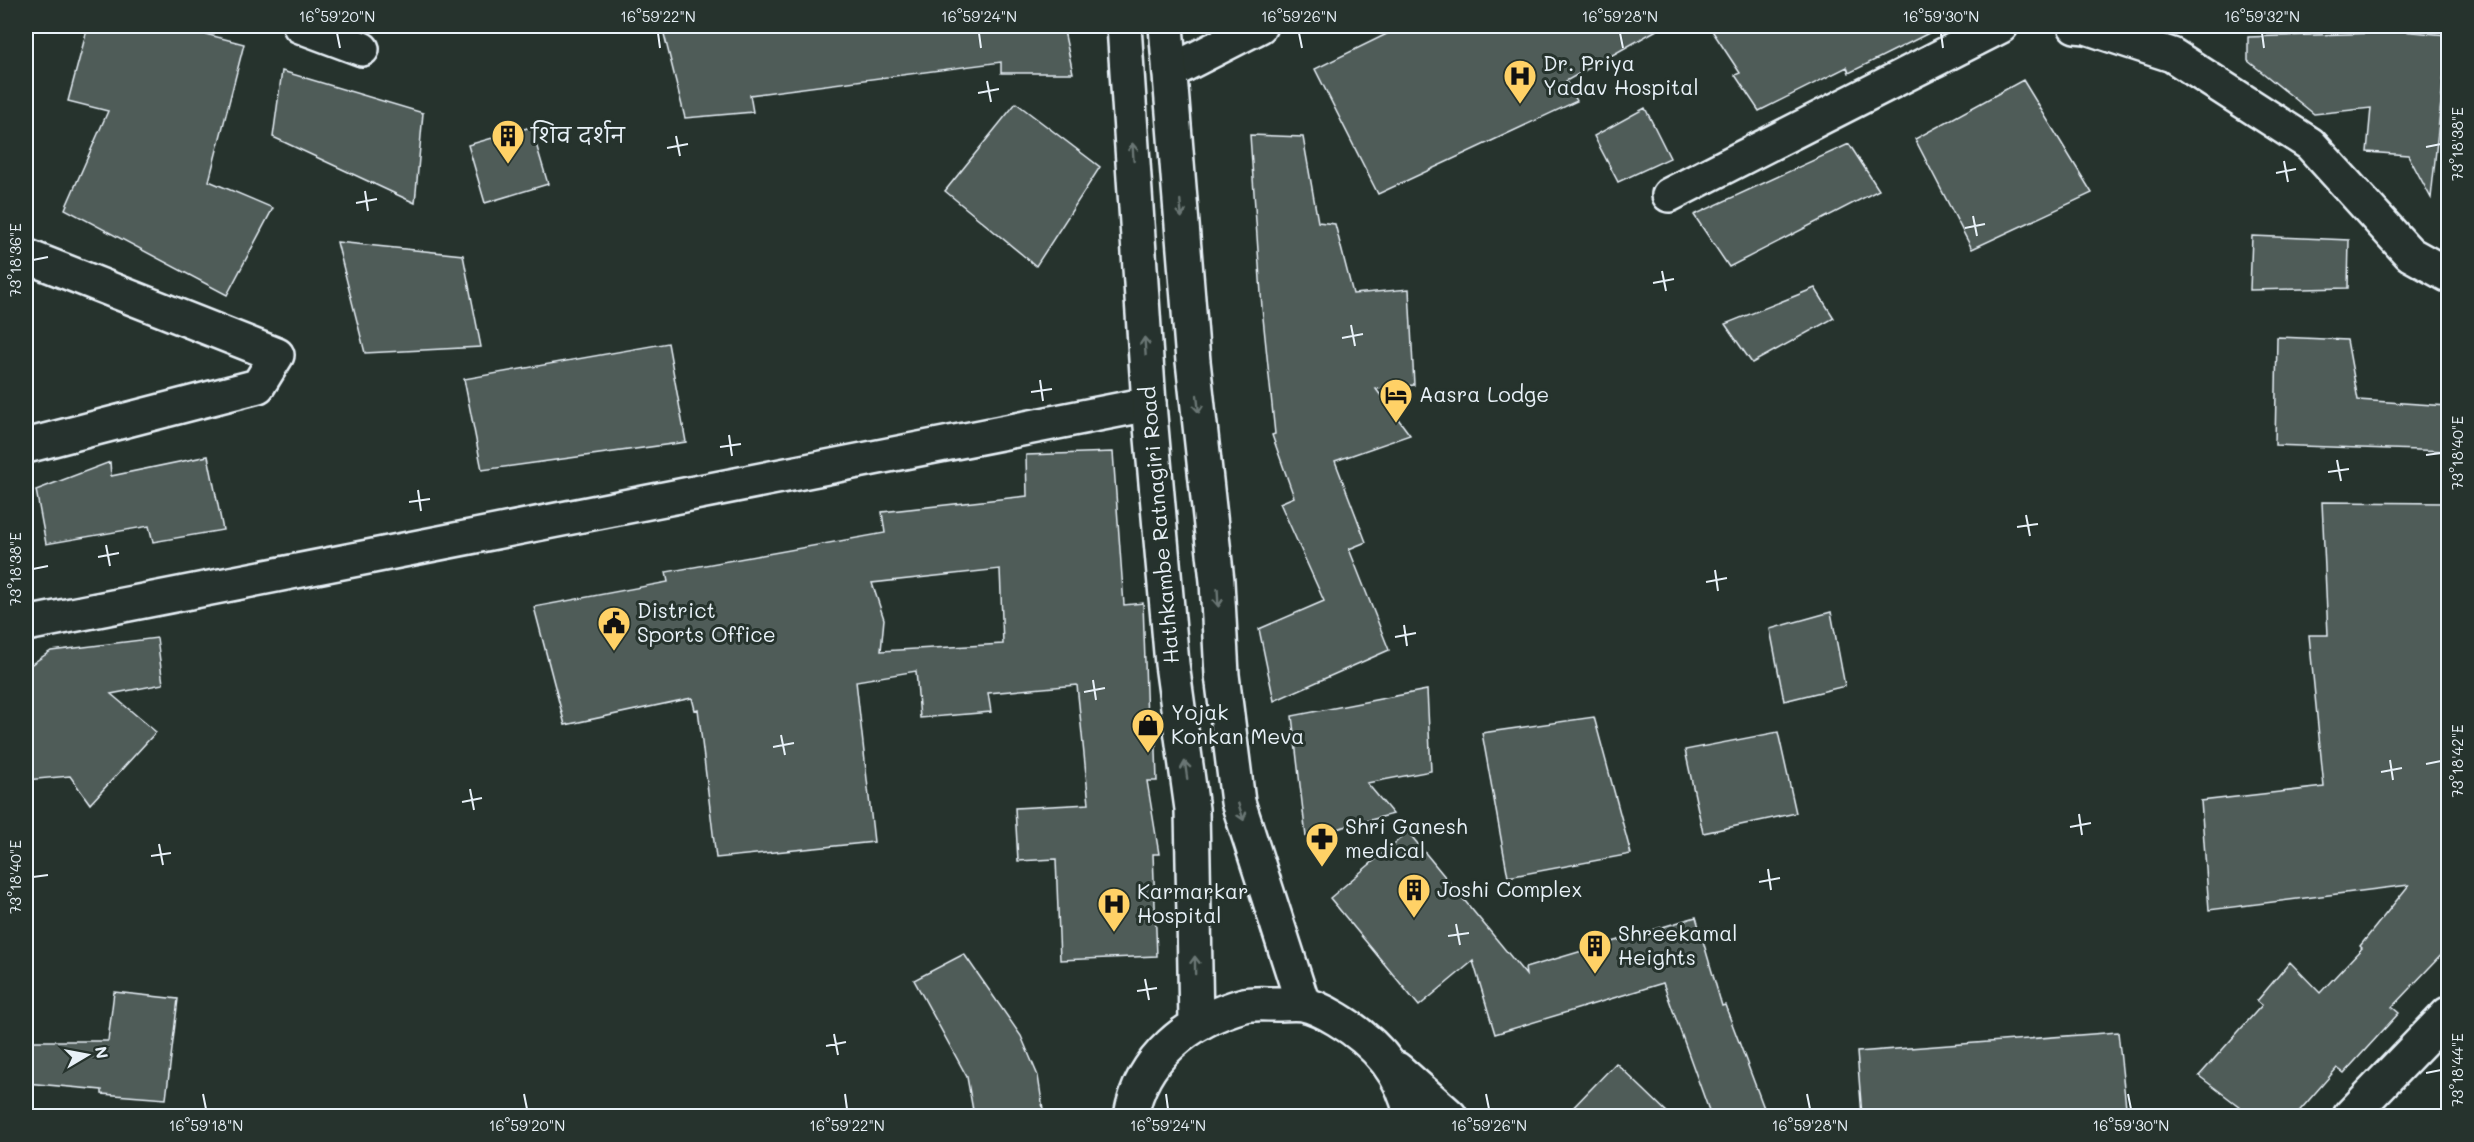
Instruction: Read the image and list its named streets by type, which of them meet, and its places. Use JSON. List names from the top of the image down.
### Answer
{
  "streets": {
    "street": ["Hathkambe Ratnagiri Road"]
  },
  "places": {
    "hospital": ["Dr. Priya Yadav Hospital", "Karmarkar Hospital"],
    "building": ["शिव दर्शन", "Joshi Complex", "Shreekamal Heights"],
    "hotel": ["Aasra Lodge"],
    "public building": ["District Sports Office"],
    "shop": ["Yojak Konkan Meva"],
    "pharmacy": ["Shri Ganesh medical"]
  },
  "north": "right",
  "coordinates": [
    "16°59'20\"N",
    "16°59'22\"N",
    "16°59'24\"N",
    "16°59'26\"N",
    "16°59'28\"N",
    "16°59'30\"N",
    "16°59'32\"N",
    "73°18'38\"E",
    "73°18'36\"E",
    "73°18'40\"E",
    "73°18'42\"E",
    "73°18'44\"E",
    "16°59'18\"N"
  ]
}
